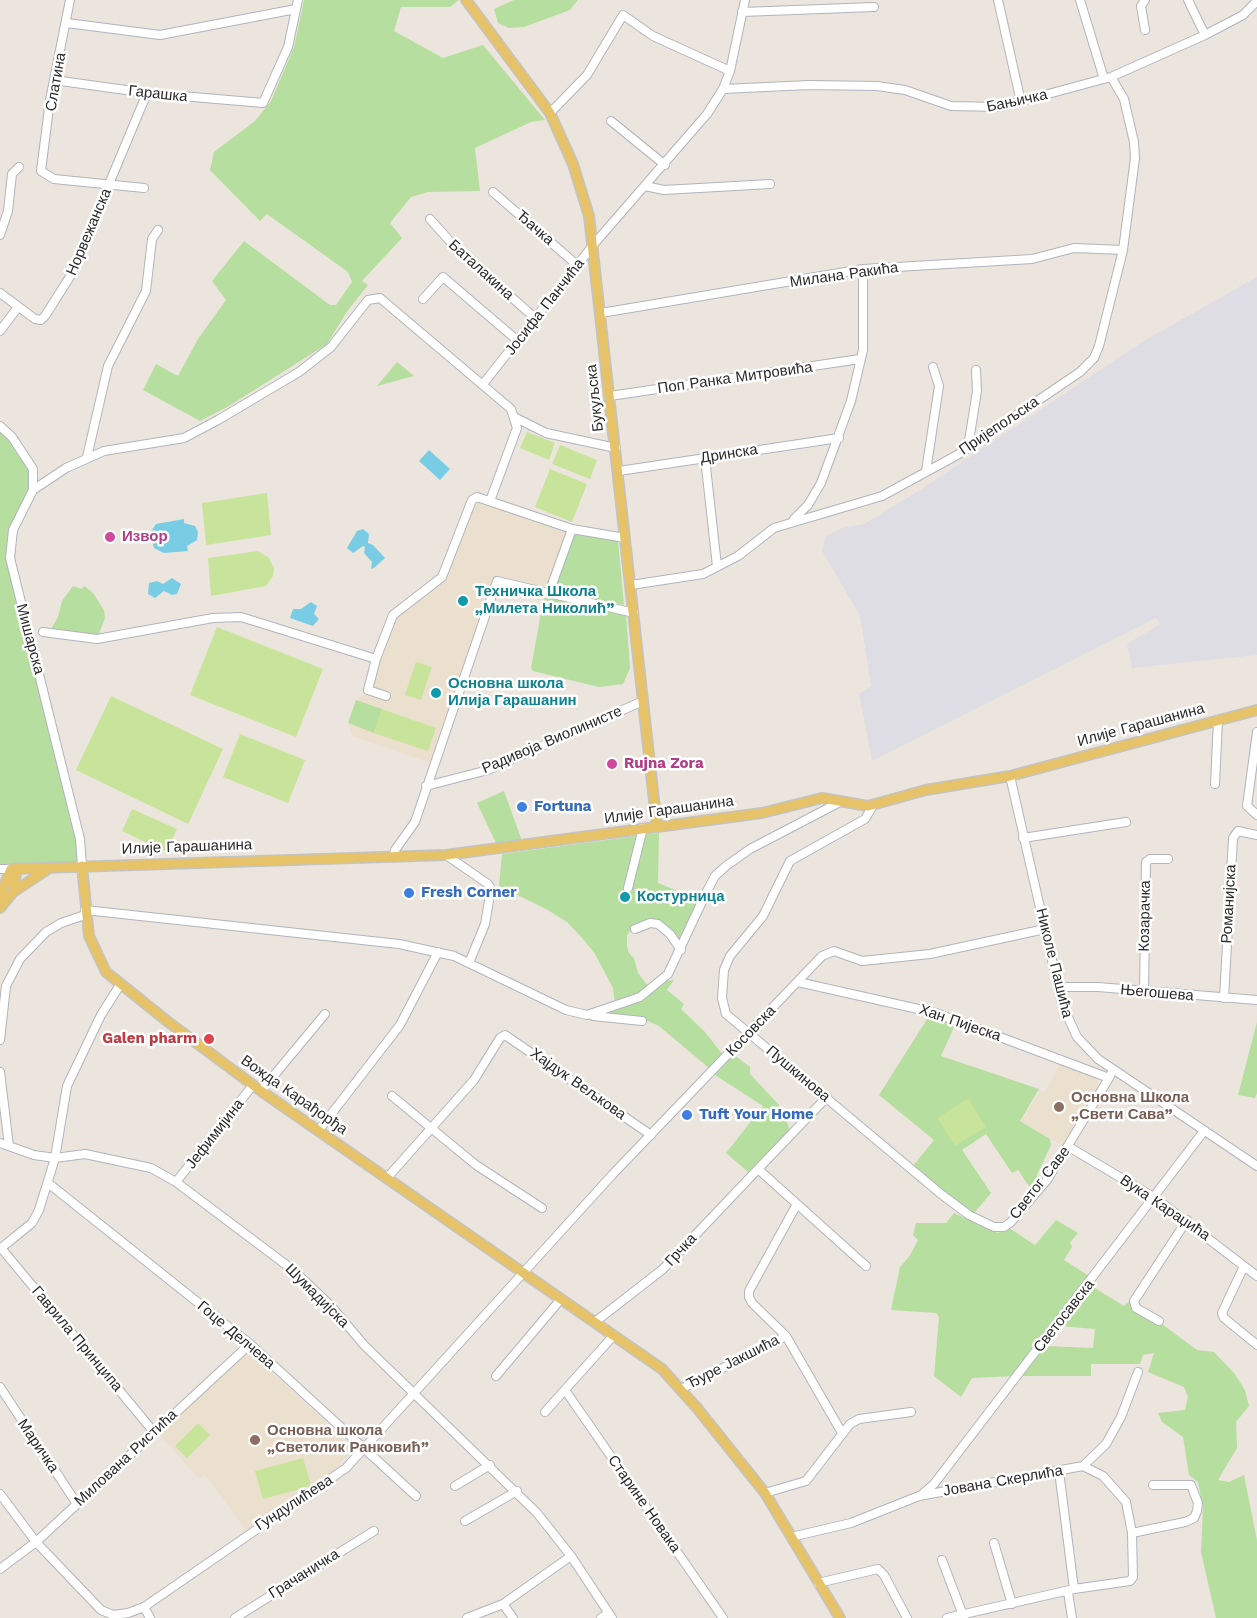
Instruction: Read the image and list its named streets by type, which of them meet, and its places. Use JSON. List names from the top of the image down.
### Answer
{
  "streets": {
    "main road": ["Букуљска", "Илије Гарашанина", "Вожда Карађорђа"],
    "street": [
      "Слатина",
      "Гарашка",
      "Бањичка",
      "Ђачка",
      "Норвежанска",
      "Баталакина",
      "Милана Ракића",
      "Јосифа Панчића",
      "Поп Ранка Митровића",
      "Пријепољска",
      "Дринска",
      "Мишарска",
      "Радивоја Виолинисте",
      "Романијска",
      "Козарачка",
      "Николе Пашића",
      "Његошева",
      "Хан Пијеска",
      "Косовска",
      "Пушкинова",
      "Хајдук Вељкова",
      "Јефимијина",
      "Светог Саве",
      "Вука Караџића",
      "Грчка",
      "Шумадијска",
      "Светосавска",
      "Гоце Делчева",
      "Гаврила Принципа",
      "Ђуре Јакшића",
      "Маричка",
      "Милована Ристића",
      "Јована Скерлића",
      "Гундулићева",
      "Старине Новака",
      "Грачаничка"
    ]
  },
  "crossings": [
    ["Слатина", "Гарашка"],
    ["Слатина", "Норвежанска"],
    ["Гарашка", "Норвежанска"],
    ["Бањичка", "Јосифа Панчића"],
    ["Бањичка", "Пријепољска"],
    ["Ђачка", "Јосифа Панчића"],
    ["Баталакина", "Јосифа Панчића"],
    ["Милана Ракића", "Букуљска"],
    ["Милана Ракића", "Пријепољска"],
    ["Јосифа Панчића", "Букуљска"],
    ["Поп Ранка Митровића", "Букуљска"],
    ["Букуљска", "Пријепољска"],
    ["Букуљска", "Дринска"],
    ["Букуљска", "Илије Гарашанина"],
    ["Букуљска", "Радивоја Виолинисте"],
    ["Мишарска", "Илије Гарашанина"],
    ["Мишарска", "Вожда Карађорђа"],
    ["Илије Гарашанина", "Николе Пашића"],
    ["Илије Гарашанина", "Пушкинова"],
    ["Илије Гарашанина", "Вожда Карађорђа"],
    ["Романијска", "Његошева"],
    ["Козарачка", "Његошева"],
    ["Николе Пашића", "Његошева"],
    ["Николе Пашића", "Косовска"],
    ["Николе Пашића", "Светосавска"],
    ["Хан Пијеска", "Косовска"],
    ["Хан Пијеска", "Светог Саве"],
    ["Косовска", "Пушкинова"],
    ["Косовска", "Хајдук Вељкова"],
    ["Косовска", "Вожда Карађорђа"],
    ["Косовска", "Гундулићева"],
    ["Пушкинова", "Светог Саве"],
    ["Пушкинова", "Грчка"],
    ["Вожда Карађорђа", "Јефимијина"],
    ["Вожда Карађорђа", "Грчка"],
    ["Вожда Карађорђа", "Ђуре Јакшића"],
    ["Вожда Карађорђа", "Јована Скерлића"],
    ["Вожда Карађорђа", "Гундулићева"],
    ["Јефимијина", "Шумадијска"],
    ["Светог Саве", "Вука Караџића"],
    ["Вука Караџића", "Светосавска"],
    ["Шумадијска", "Гундулићева"],
    ["Светосавска", "Јована Скерлића"],
    ["Гоце Делчева", "Милована Ристића"],
    ["Гоце Делчева", "Гундулићева"],
    ["Гаврила Принципа", "Милована Ристића"],
    ["Маричка", "Милована Ристића"]
  ],
  "places": [
    "Извор",
    "Техничка Школа „Милета Николић”",
    "Основна школа Илија Гарашанин",
    "Rujna Zora",
    "Fortuna",
    "Fresh Corner",
    "Костурница",
    "Galen pharm",
    "Основна Школа „Свети Сава”",
    "Tuft Your Home",
    "Основна школа „Светолик Ранковић”"
  ]
}
